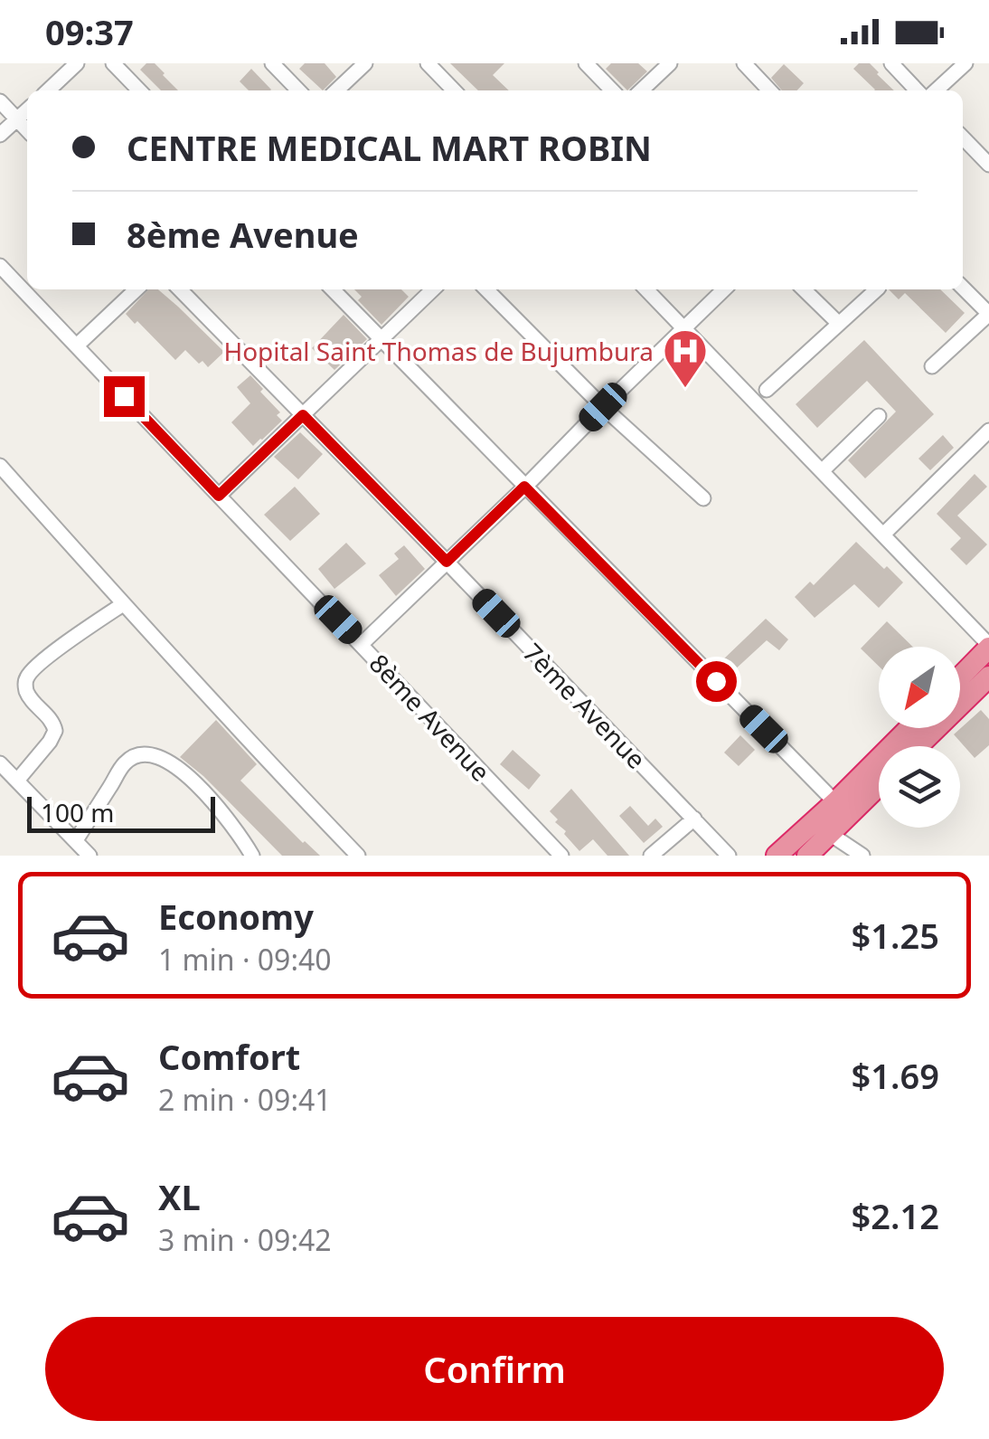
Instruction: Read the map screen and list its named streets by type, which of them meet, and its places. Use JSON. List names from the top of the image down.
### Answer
{
  "streets": {
    "street": ["7ème Avenue", "8ème Avenue"]
  },
  "places": {
    "hospital": ["Hopital Saint Thomas de Bujumbura"]
  },
  "scale_bar": "100 m",
  "north": "bottom left",
  "page": {
    "status": "09:37",
    "banner": ["CENTRE MEDICAL MART ROBIN", "8ème Avenue"],
    "scale": "100 m",
    "list": [
      {
        "name": "Economy",
        "note": "1 min · 09:40",
        "value": "$1.25"
      },
      {
        "name": "Comfort",
        "note": "2 min · 09:41",
        "value": "$1.69"
      },
      {
        "name": "XL",
        "note": "3 min · 09:42",
        "value": "$2.12"
      }
    ],
    "buttons": "Confirm"
  }
}
